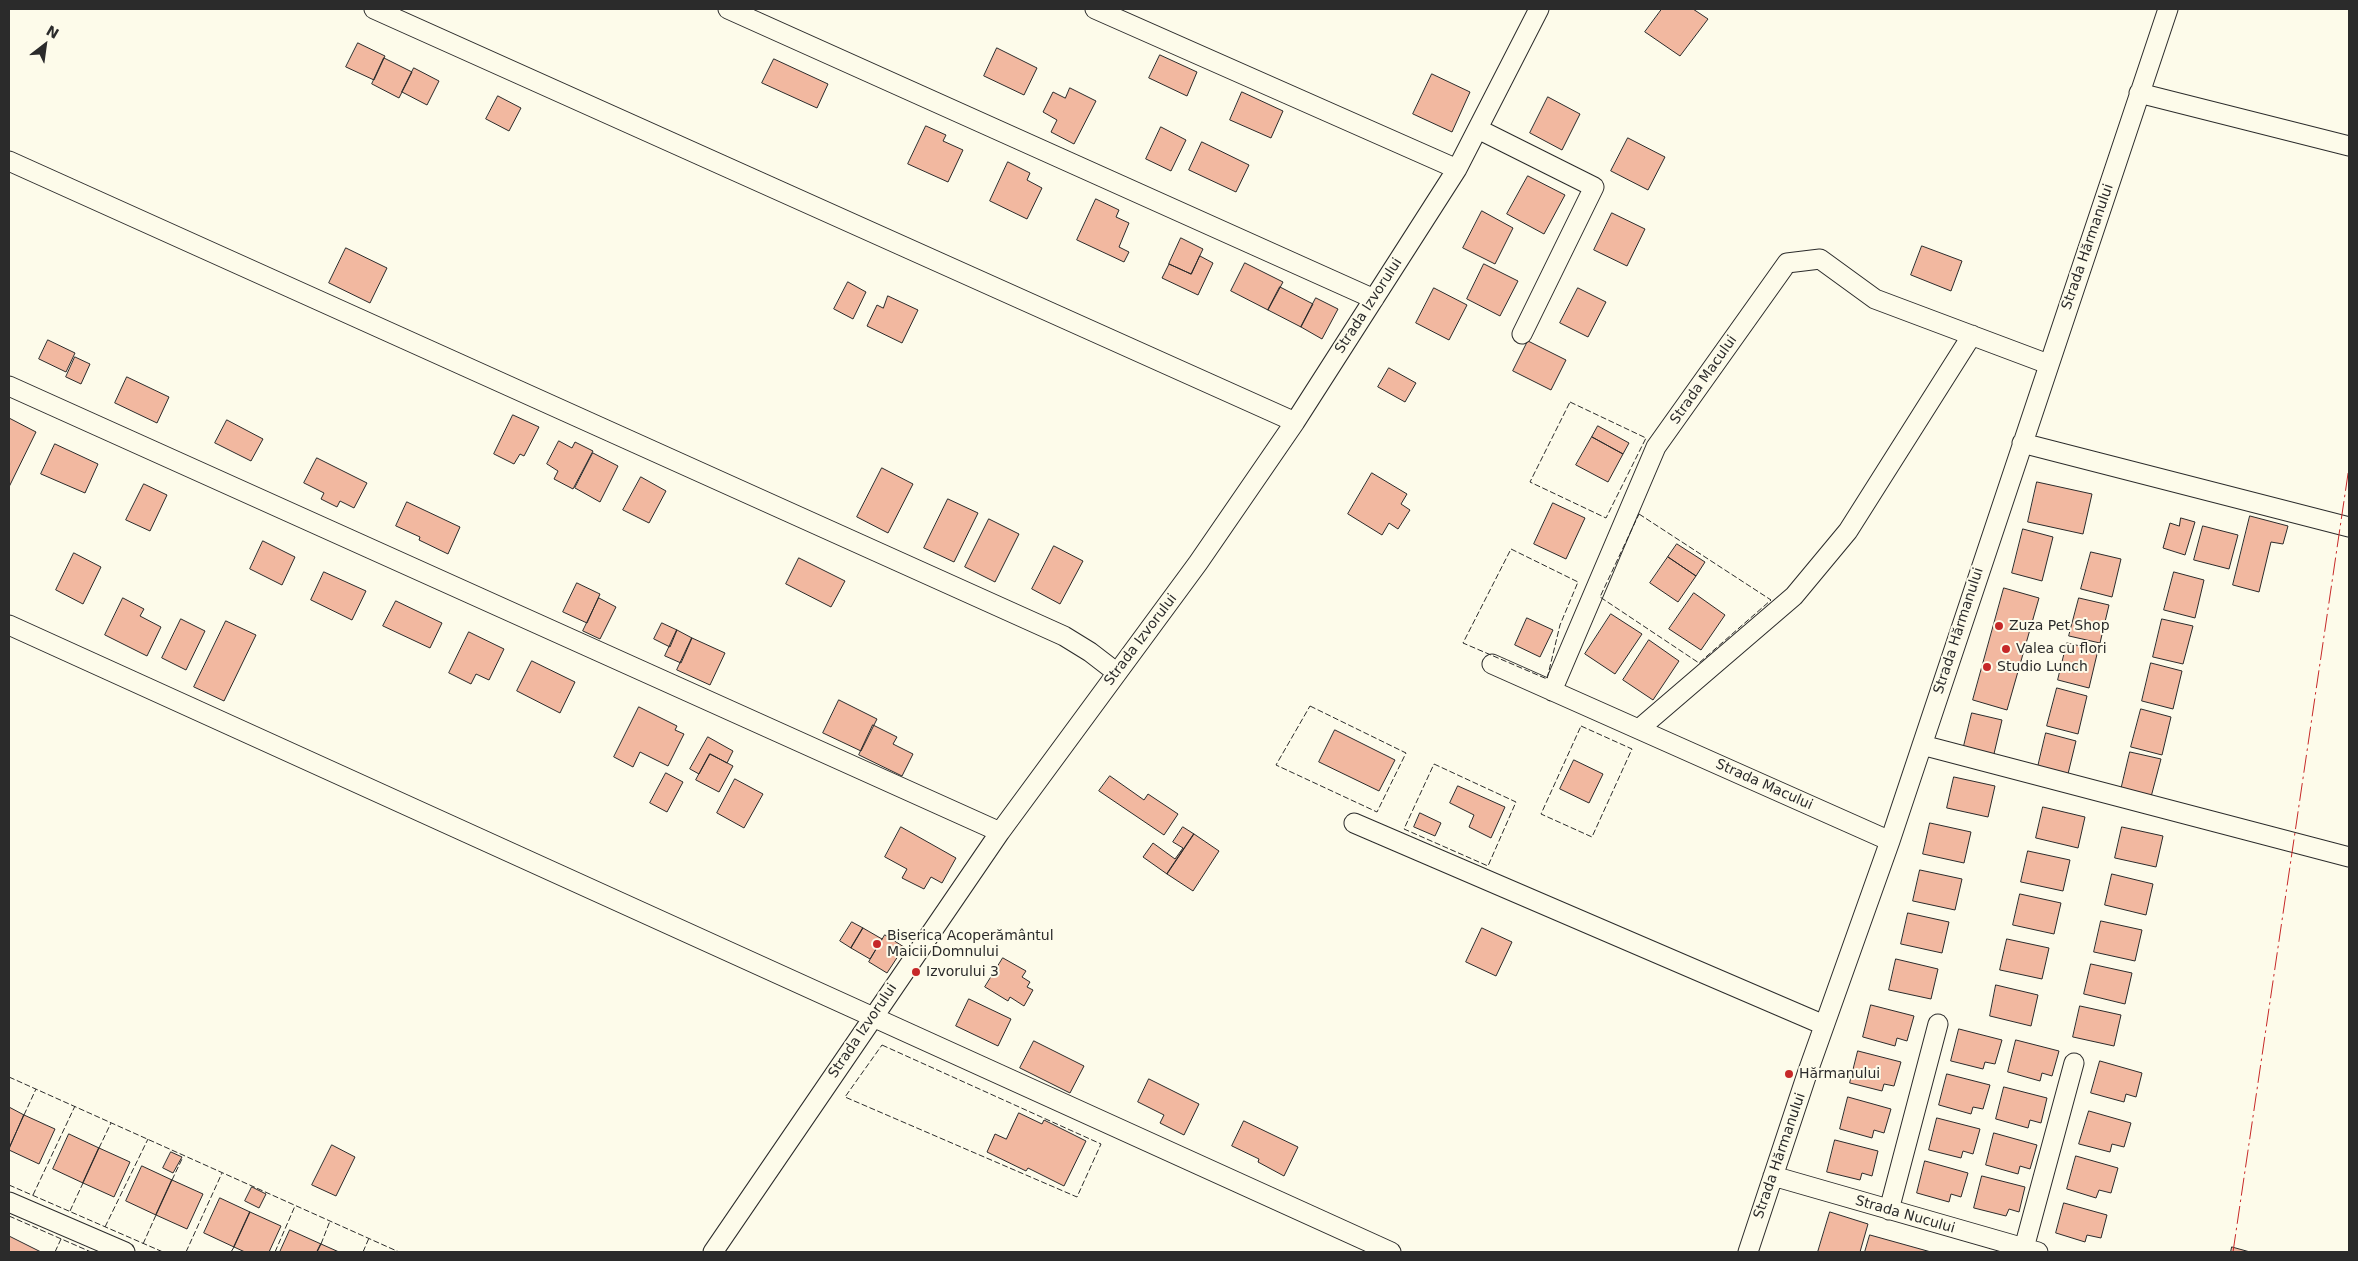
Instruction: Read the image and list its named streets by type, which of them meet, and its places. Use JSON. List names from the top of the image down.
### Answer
{
  "streets": {
    "street": [
      "Strada Hărmanului",
      "Strada Izvorului",
      "Strada Macului",
      "Strada Nucului"
    ]
  },
  "crossings": [
    ["Strada Hărmanului", "Strada Macului"],
    ["Strada Hărmanului", "Strada Nucului"]
  ],
  "places": [
    "Zuza Pet Shop",
    "Valea cu flori",
    "Studio Lunch",
    "Biserica Acoperământul Maicii Domnului",
    "Izvorului 3",
    "Hărmanului"
  ],
  "north": "top right"
}
